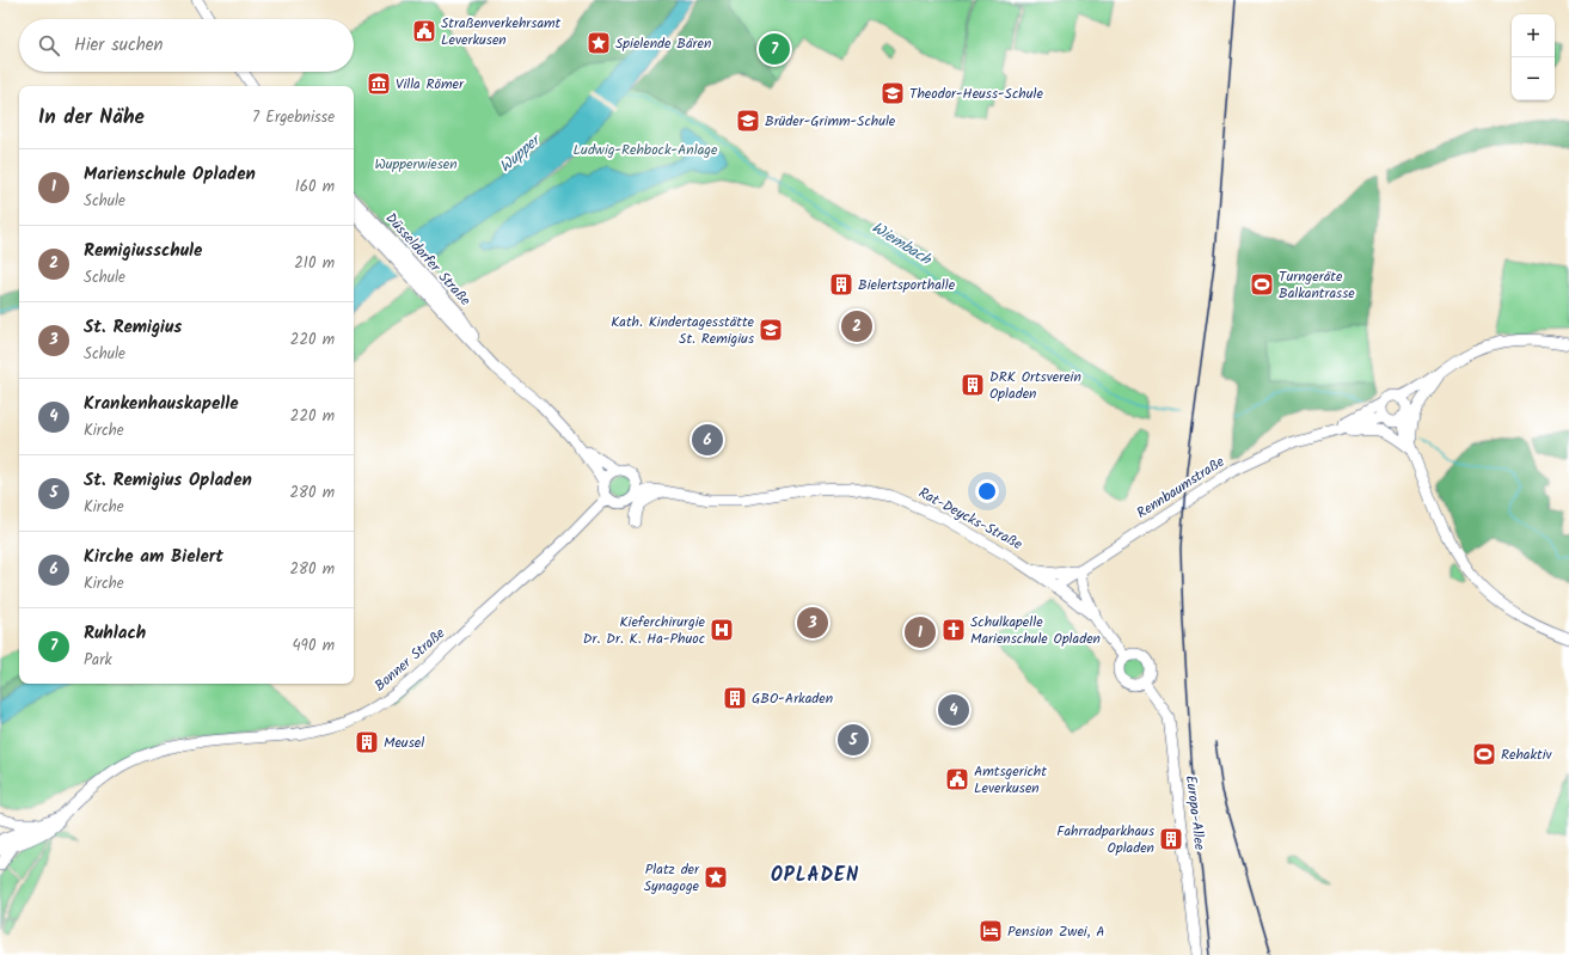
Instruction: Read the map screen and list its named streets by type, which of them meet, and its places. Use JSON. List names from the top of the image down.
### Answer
{
  "streets": {
    "main road": [
      "Düsseldorfer Straße",
      "Rennbaumstraße",
      "Rat-Deycks-Straße",
      "Bonner Straße",
      "Europa-Allee"
    ]
  },
  "crossings": [
    ["Düsseldorfer Straße", "Rat-Deycks-Straße"],
    ["Düsseldorfer Straße", "Bonner Straße"],
    ["Rennbaumstraße", "Rat-Deycks-Straße"],
    ["Rat-Deycks-Straße", "Bonner Straße"]
  ],
  "districts": ["OPLADEN"],
  "water": ["Wupper", "Wiembach"],
  "parks": ["Ludwig-Rehbock-Anlage", "Wupperwiesen"],
  "places": {
    "public building": ["Straßenverkehrsamt Leverkusen", "Amtsgericht Leverkusen"],
    "place": ["Spielende Bären", "Platz der Synagoge"],
    "museum": ["Villa Römer"],
    "school or university": ["Theodor-Heuss-Schule", "Brüder-Grimm-Schule", "Kath. Kindertagesstätte St. Remigius"],
    "building": [
      "Bielertsporthalle",
      "DRK Ortsverein Opladen",
      "GBO-Arkaden",
      "Meusel",
      "Fahrradparkhaus Opladen"
    ],
    "sports": ["Turngeräte Balkantrasse", "Rehaktiv"],
    "hospital": ["Kieferchirurgie Dr. Dr. K. Ha-Phuoc"],
    "church": ["Schulkapelle Marienschule Opladen"],
    "hotel": ["Pension Zwei, A"]
  },
  "page": {
    "map_buttons": ["+", "−"],
    "search": "Hier suchen",
    "pins": [
      "7",
      "2",
      "6",
      "3",
      "1",
      "4",
      "5"
    ],
    "heading": ["In der Nähe", "7 Ergebnisse"],
    "list": [
      {
        "mark": "1",
        "name": "Marienschule Opladen",
        "note": "Schule",
        "value": "160 m"
      },
      {
        "mark": "2",
        "name": "Remigiusschule",
        "note": "Schule",
        "value": "210 m"
      },
      {
        "mark": "3",
        "name": "St. Remigius",
        "note": "Schule",
        "value": "220 m"
      },
      {
        "mark": "4",
        "name": "Krankenhauskapelle",
        "note": "Kirche",
        "value": "220 m"
      },
      {
        "mark": "5",
        "name": "St. Remigius Opladen",
        "note": "Kirche",
        "value": "280 m"
      },
      {
        "mark": "6",
        "name": "Kirche am Bielert",
        "note": "Kirche",
        "value": "280 m"
      },
      {
        "mark": "7",
        "name": "Ruhlach",
        "note": "Park",
        "value": "490 m"
      }
    ]
  }
}
